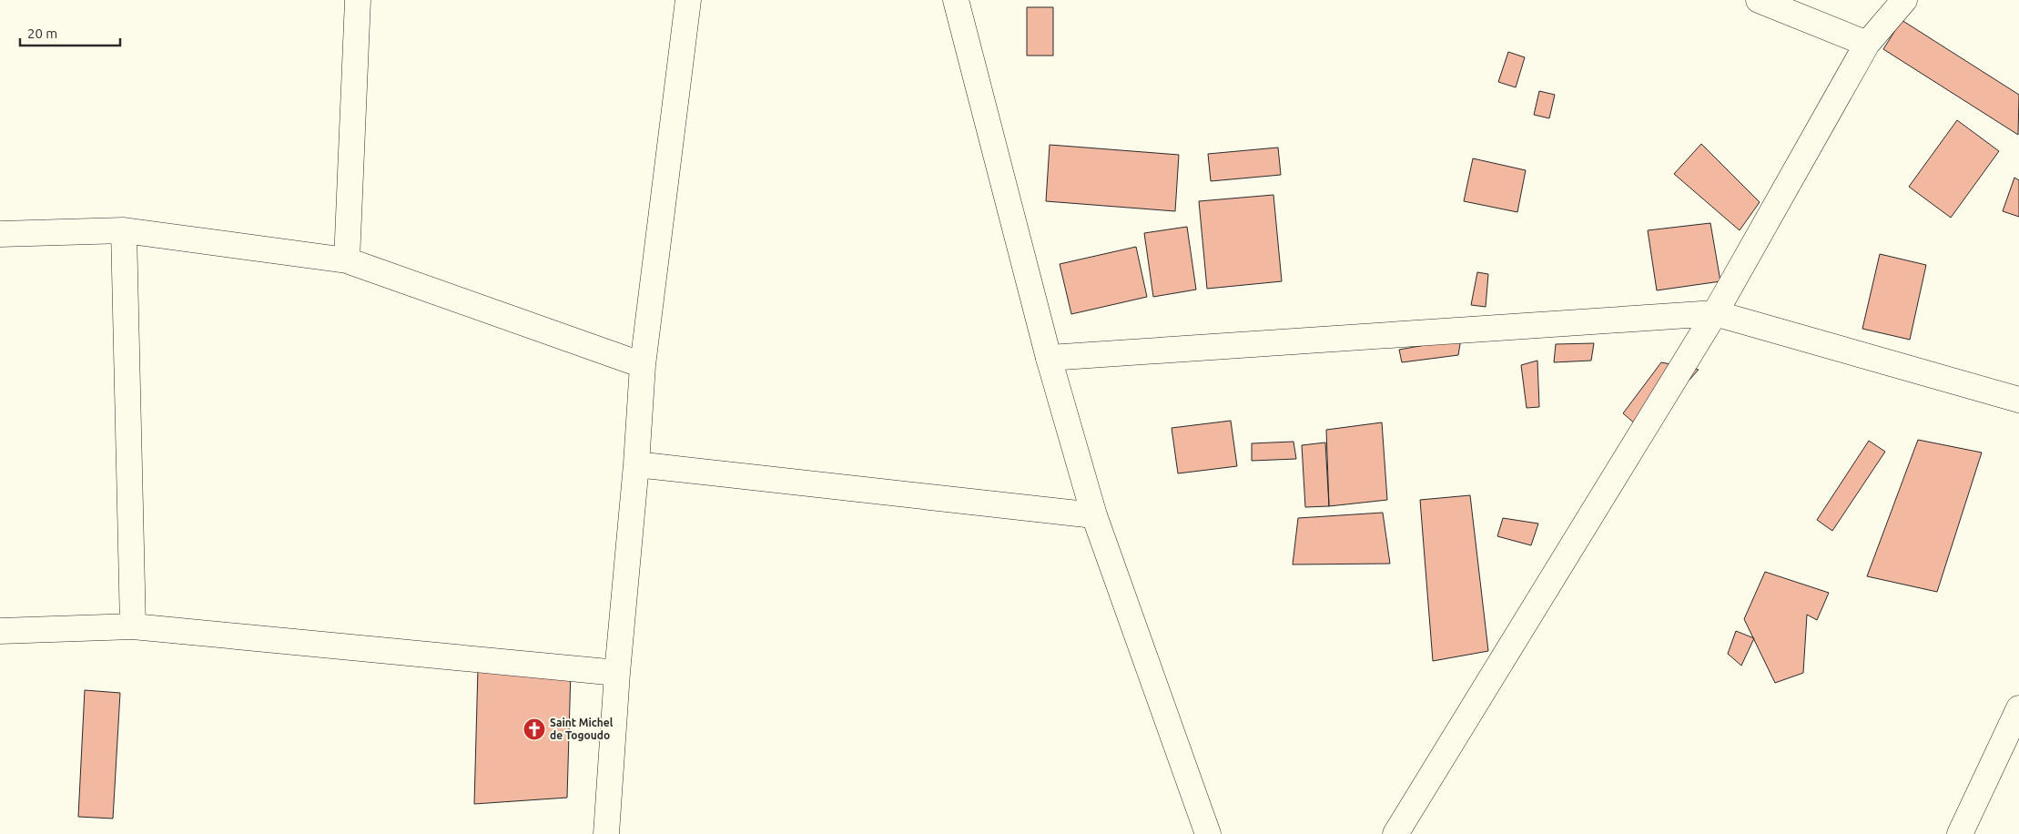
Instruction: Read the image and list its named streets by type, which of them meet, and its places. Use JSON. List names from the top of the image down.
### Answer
{
  "places": {
    "church": ["Saint Michel de Togoudo"]
  },
  "scale_bar": "20 m"
}
